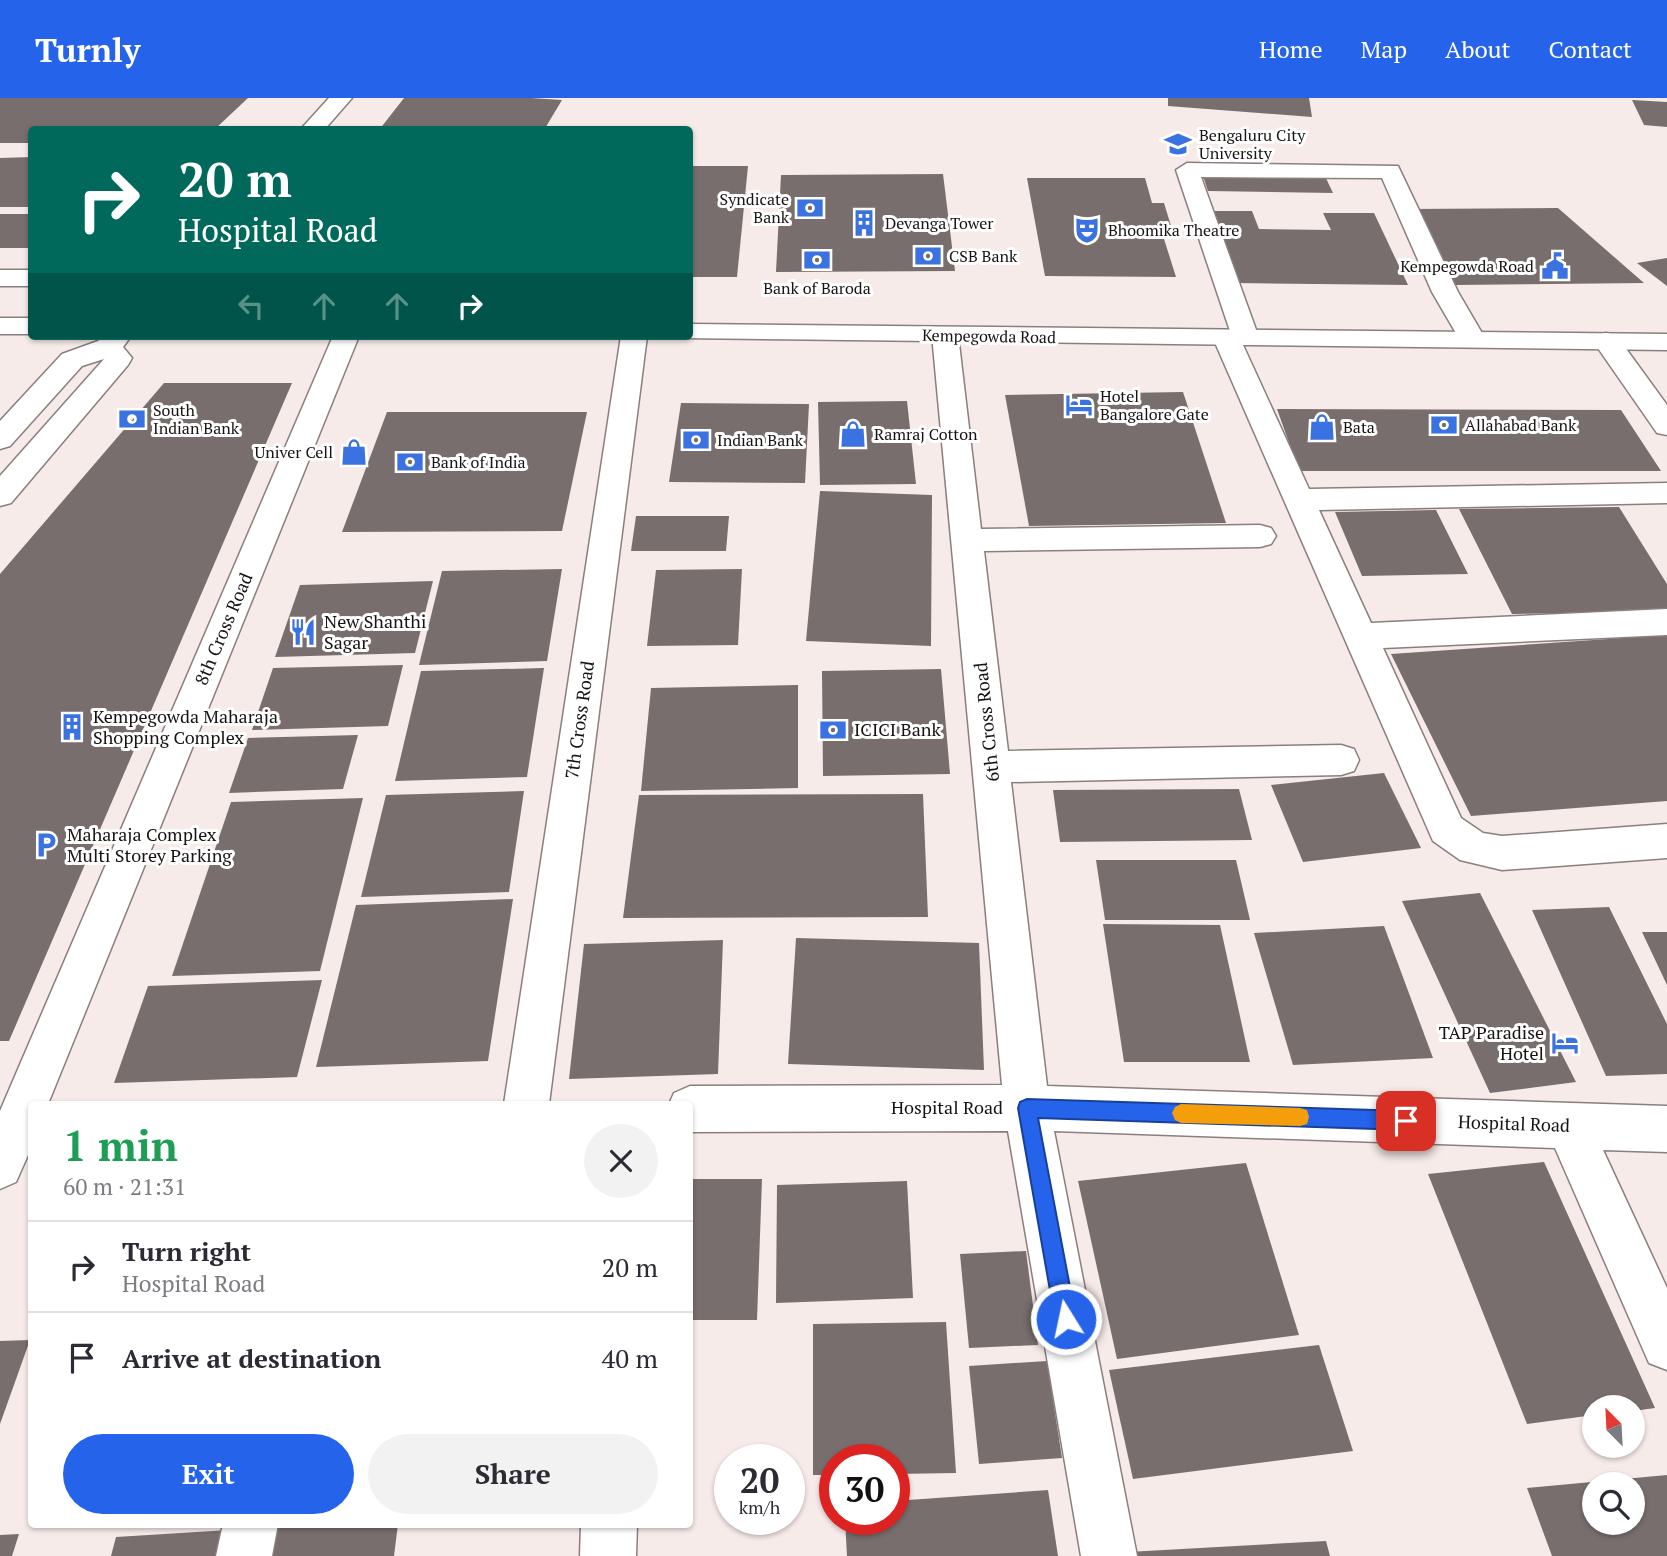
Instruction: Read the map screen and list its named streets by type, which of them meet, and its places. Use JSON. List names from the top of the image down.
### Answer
{
  "streets": {
    "street": [
      "Kempegowda Road",
      "8th Cross Road",
      "7th Cross Road",
      "6th Cross Road",
      "Hospital Road"
    ]
  },
  "crossings": [
    ["Kempegowda Road", "6th Cross Road"],
    ["6th Cross Road", "Hospital Road"]
  ],
  "places": {
    "school or university": ["Bengaluru City University"],
    "bank": [
      "Syndicate Bank",
      "CSB Bank",
      "Bank of Baroda",
      "South Indian Bank",
      "Allahabad Bank",
      "Indian Bank",
      "Bank of India",
      "ICICI Bank"
    ],
    "building": ["Devanga Tower", "Kempegowda Maharaja Shopping Complex"],
    "theatre": ["Bhoomika Theatre"],
    "public building": ["Kempegowda Road"],
    "hotel": ["Hotel Bangalore Gate", "TAP Paradise Hotel"],
    "shop": ["Bata", "Ramraj Cotton", "Univer Cell"],
    "restaurant": ["New Shanthi Sagar"],
    "parking": ["Maharaja Complex Multi Storey Parking"]
  },
  "north": "top left",
  "page": {
    "header": "Turnly",
    "nav": [
      "Home",
      "Map",
      "About",
      "Contact"
    ],
    "turn": ["20 m", "Hospital Road"],
    "heading": ["1 min", "60 m · 21:31"],
    "list": [
      {
        "name": "Turn right",
        "note": "Hospital Road",
        "value": "20 m"
      },
      {
        "name": "Arrive at destination",
        "value": "40 m"
      }
    ],
    "buttons": ["Exit", "Share"],
    "speed": "20 km/h",
    "limit": "30"
  }
}
